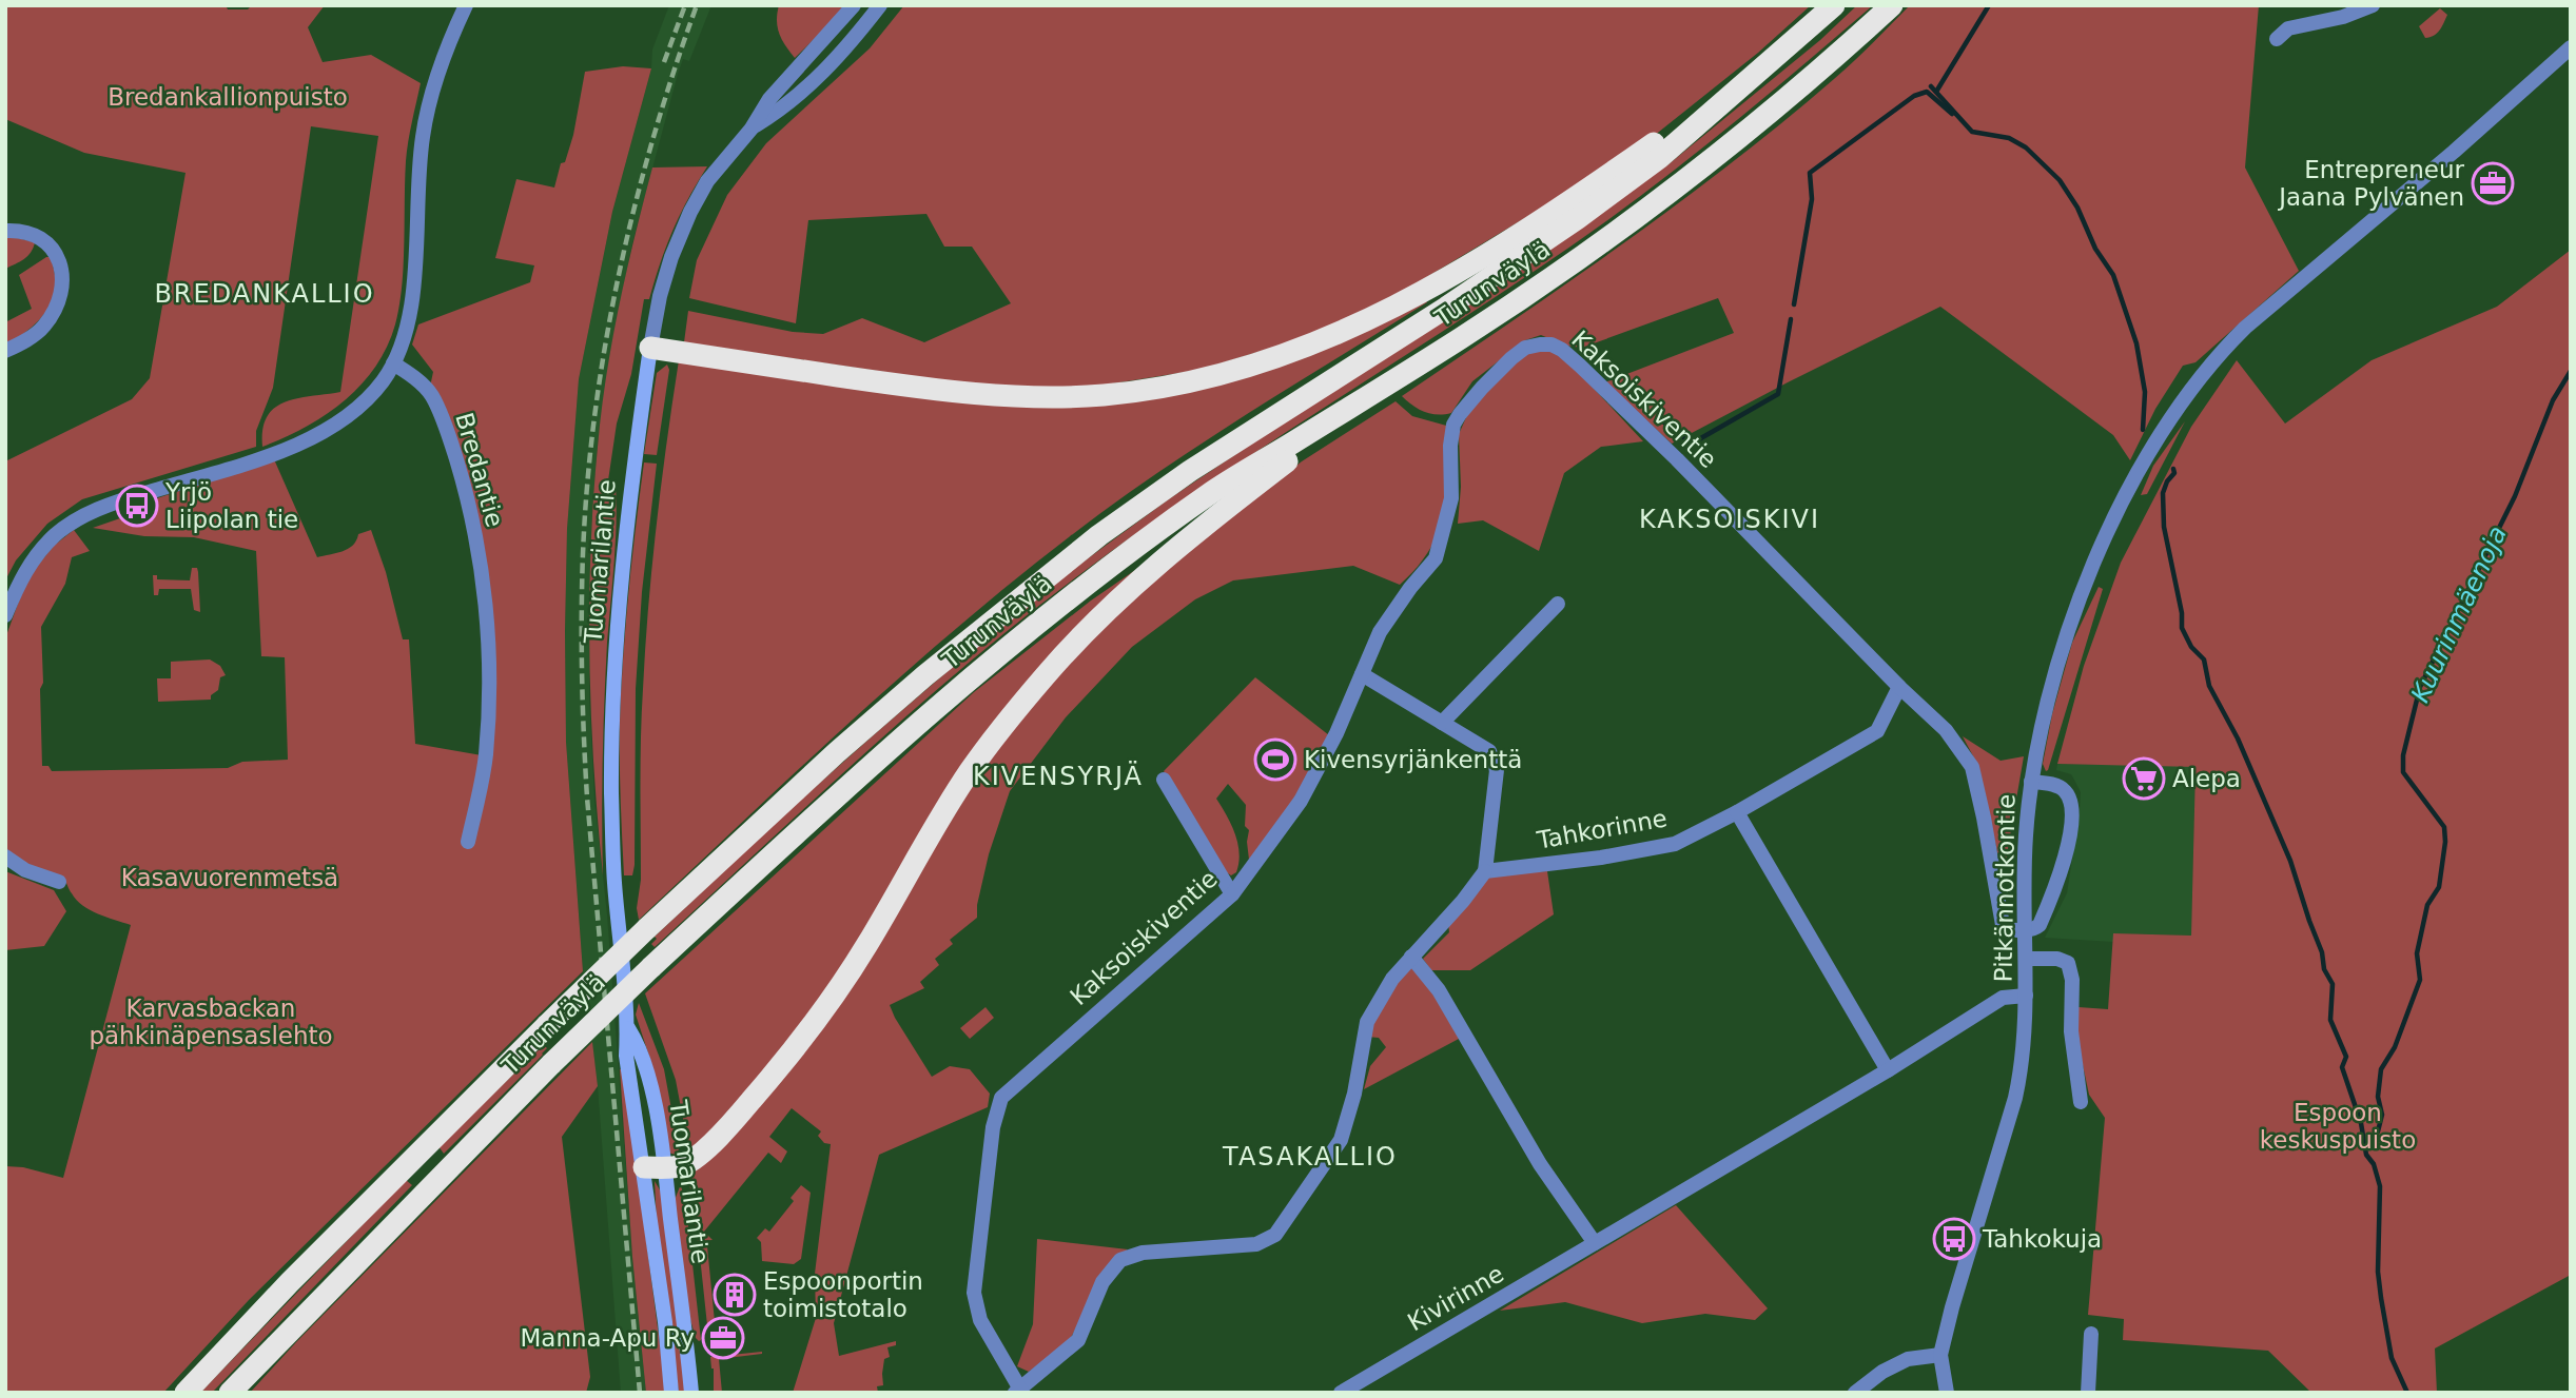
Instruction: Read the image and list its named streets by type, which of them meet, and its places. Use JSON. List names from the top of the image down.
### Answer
{
  "streets": {
    "highway": ["Turunväylä"],
    "main road": ["Tuomarilantie"],
    "street": [
      "Kaksoiskiventie",
      "Bredantie",
      "Tahkorinne",
      "Pitkännotkontie",
      "Kivirinne"
    ]
  },
  "crossings": [
    ["Kaksoiskiventie", "Tahkorinne"],
    ["Kaksoiskiventie", "Pitkännotkontie"]
  ],
  "districts": [
    "BREDANKALLIO",
    "KAKSOISKIVI",
    "KIVENSYRJÄ",
    "TASAKALLIO"
  ],
  "water": ["Kuurinmäenoja"],
  "parks": [
    "Bredankallionpuisto",
    "Kasavuorenmetsä",
    "Karvasbackan pähkinäpensaslehto",
    "Espoon keskuspuisto"
  ],
  "places": {
    "office": ["Entrepreneur Jaana Pylvänen", "Manna-Apu Ry"],
    "bus stop": ["Yrjö Liipolan tie", "Tahkokuja"],
    "sports": ["Kivensyrjänkenttä"],
    "supermarket": ["Alepa"],
    "building": ["Espoonportin toimistotalo"]
  }
}
